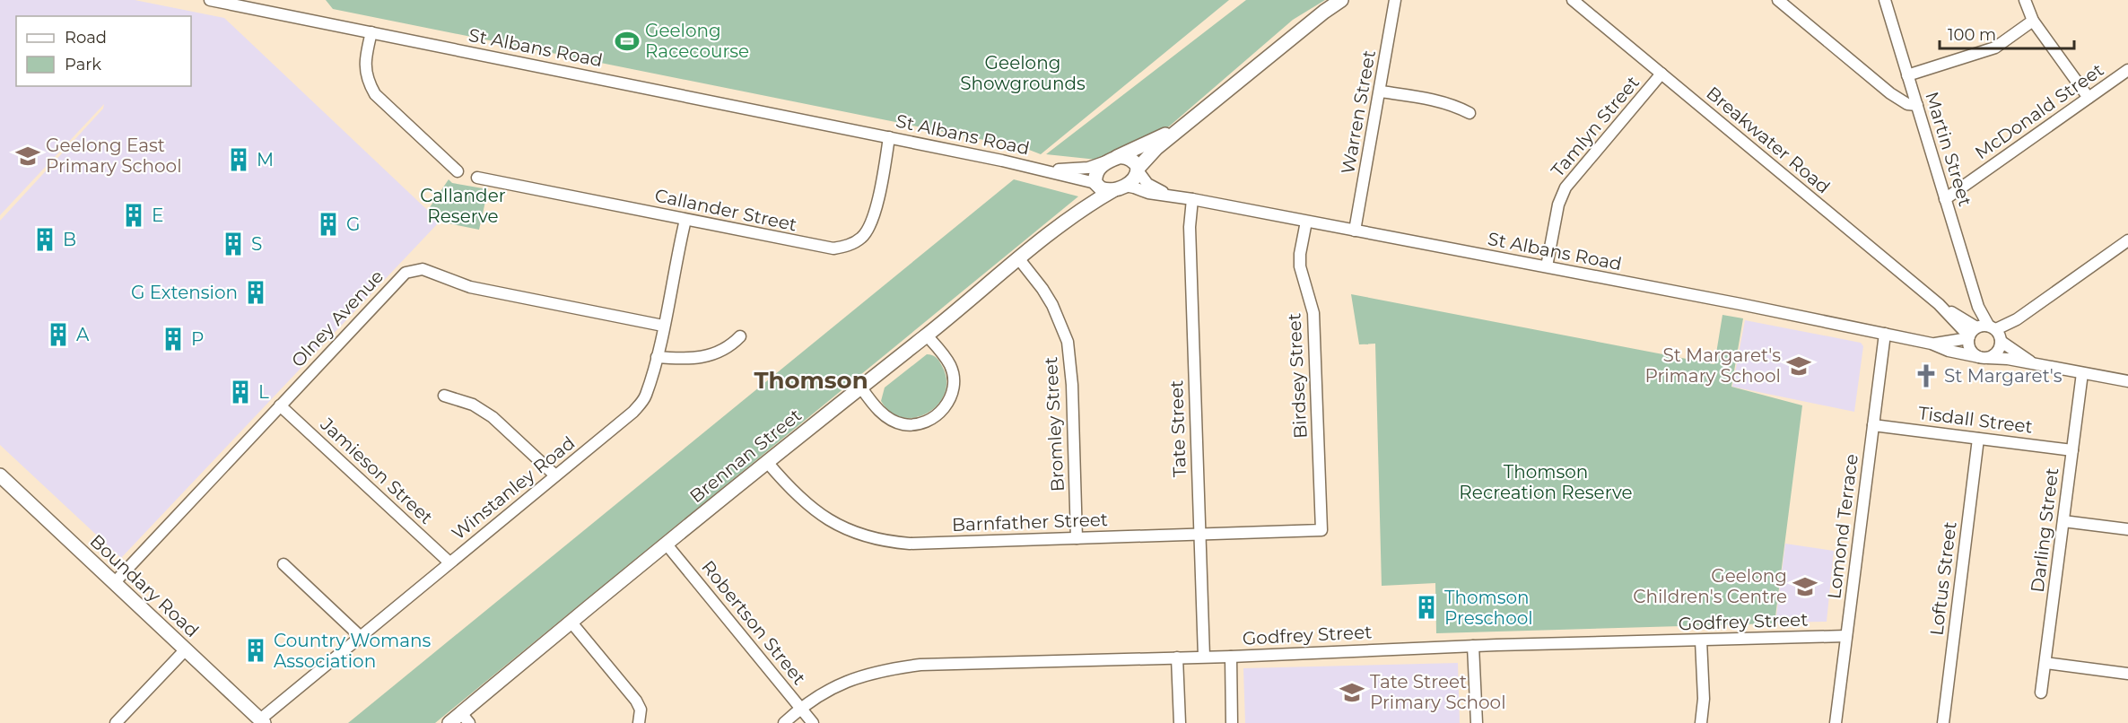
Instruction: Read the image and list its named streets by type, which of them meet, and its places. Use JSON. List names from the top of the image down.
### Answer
{
  "streets": {
    "main road": ["Brennan Street", "Boundary Road"],
    "street": [
      "St Albans Road",
      "McDonald Street",
      "Warren Street",
      "Tamlyn Street",
      "Breakwater Road",
      "Martin Street",
      "Callander Street",
      "Olney Avenue",
      "Birdsey Street",
      "Tisdall Street",
      "Bromley Street",
      "Tate Street",
      "Jamieson Street",
      "Winstanley Road",
      "Barnfather Street",
      "Lomond Terrace",
      "Darling Street",
      "Loftus Street",
      "Godfrey Street",
      "Robertson Street"
    ]
  },
  "crossings": [
    ["St Albans Road", "Warren Street"],
    ["St Albans Road", "Tamlyn Street"],
    ["St Albans Road", "Breakwater Road"],
    ["St Albans Road", "Martin Street"],
    ["St Albans Road", "Callander Street"],
    ["St Albans Road", "Birdsey Street"],
    ["St Albans Road", "Tate Street"],
    ["St Albans Road", "Brennan Street"],
    ["St Albans Road", "Lomond Terrace"],
    ["St Albans Road", "Darling Street"],
    ["McDonald Street", "Martin Street"],
    ["Tamlyn Street", "Breakwater Road"],
    ["Breakwater Road", "Martin Street"],
    ["Callander Street", "Winstanley Road"],
    ["Olney Avenue", "Jamieson Street"],
    ["Olney Avenue", "Winstanley Road"],
    ["Olney Avenue", "Boundary Road"],
    ["Birdsey Street", "Barnfather Street"],
    ["Tisdall Street", "Lomond Terrace"],
    ["Tisdall Street", "Darling Street"],
    ["Tisdall Street", "Loftus Street"],
    ["Bromley Street", "Brennan Street"],
    ["Bromley Street", "Barnfather Street"],
    ["Tate Street", "Barnfather Street"],
    ["Tate Street", "Godfrey Street"],
    ["Brennan Street", "Barnfather Street"],
    ["Brennan Street", "Robertson Street"],
    ["Jamieson Street", "Winstanley Road"],
    ["Winstanley Road", "Boundary Road"],
    ["Lomond Terrace", "Godfrey Street"],
    ["Godfrey Street", "Robertson Street"]
  ],
  "districts": ["Thomson"],
  "parks": ["Geelong Showgrounds", "Callander Reserve", "Thomson Recreation Reserve"],
  "places": {
    "sports": ["Geelong Racecourse"],
    "school or university": [
      "Geelong East Primary School",
      "St Margaret's Primary School",
      "Geelong Children's Centre",
      "Tate Street Primary School"
    ],
    "building": [
      "M",
      "E",
      "G",
      "B",
      "S",
      "G Extension",
      "A",
      "P",
      "L",
      "Thomson Preschool",
      "Country Womans Association"
    ],
    "church": ["St Margaret's"]
  },
  "legend": ["Road", "Park"],
  "scale_bar": "100 m"
}
